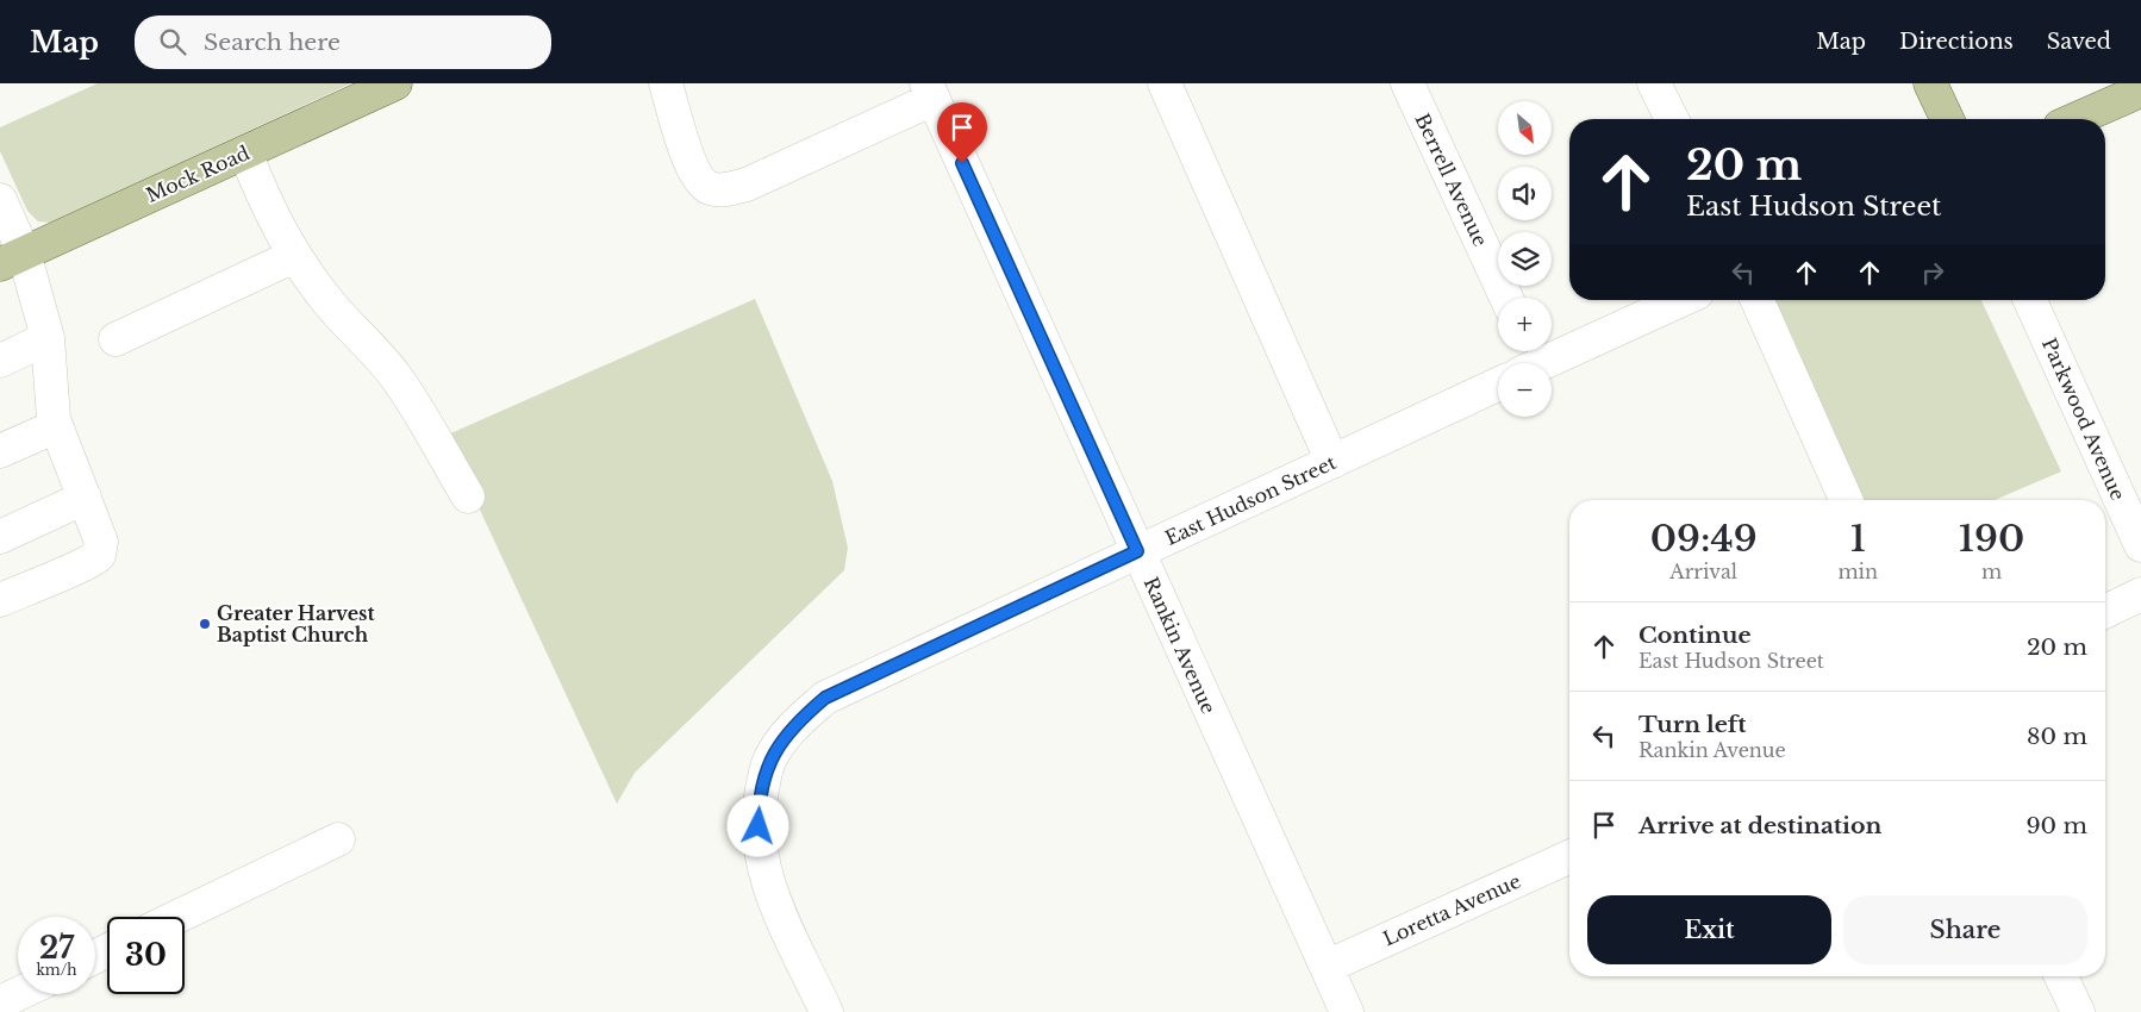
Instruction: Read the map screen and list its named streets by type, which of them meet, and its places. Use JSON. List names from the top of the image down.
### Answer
{
  "streets": {
    "main road": ["Mock Road"],
    "street": [
      "Berrell Avenue",
      "Parkwood Avenue",
      "East Hudson Street",
      "Rankin Avenue",
      "Loretta Avenue"
    ]
  },
  "crossings": [
    ["East Hudson Street", "Rankin Avenue"],
    ["Rankin Avenue", "Loretta Avenue"]
  ],
  "places": ["Greater Harvest Baptist Church"],
  "north": "bottom right",
  "page": {
    "header": "Map",
    "search": "Search here",
    "nav": ["Map", "Directions", "Saved"],
    "map_buttons": ["+", "−"],
    "turn": ["20 m", "East Hudson Street"],
    "eta": [
      "09:49",
      "Arrival",
      "1",
      "min",
      "190",
      "m"
    ],
    "list": [
      {
        "name": "Continue",
        "note": "East Hudson Street",
        "value": "20 m"
      },
      {
        "name": "Turn left",
        "note": "Rankin Avenue",
        "value": "80 m"
      },
      {
        "name": "Arrive at destination",
        "value": "90 m"
      }
    ],
    "buttons": ["Exit", "Share"],
    "speed": "27 km/h",
    "limit": "30"
  }
}
